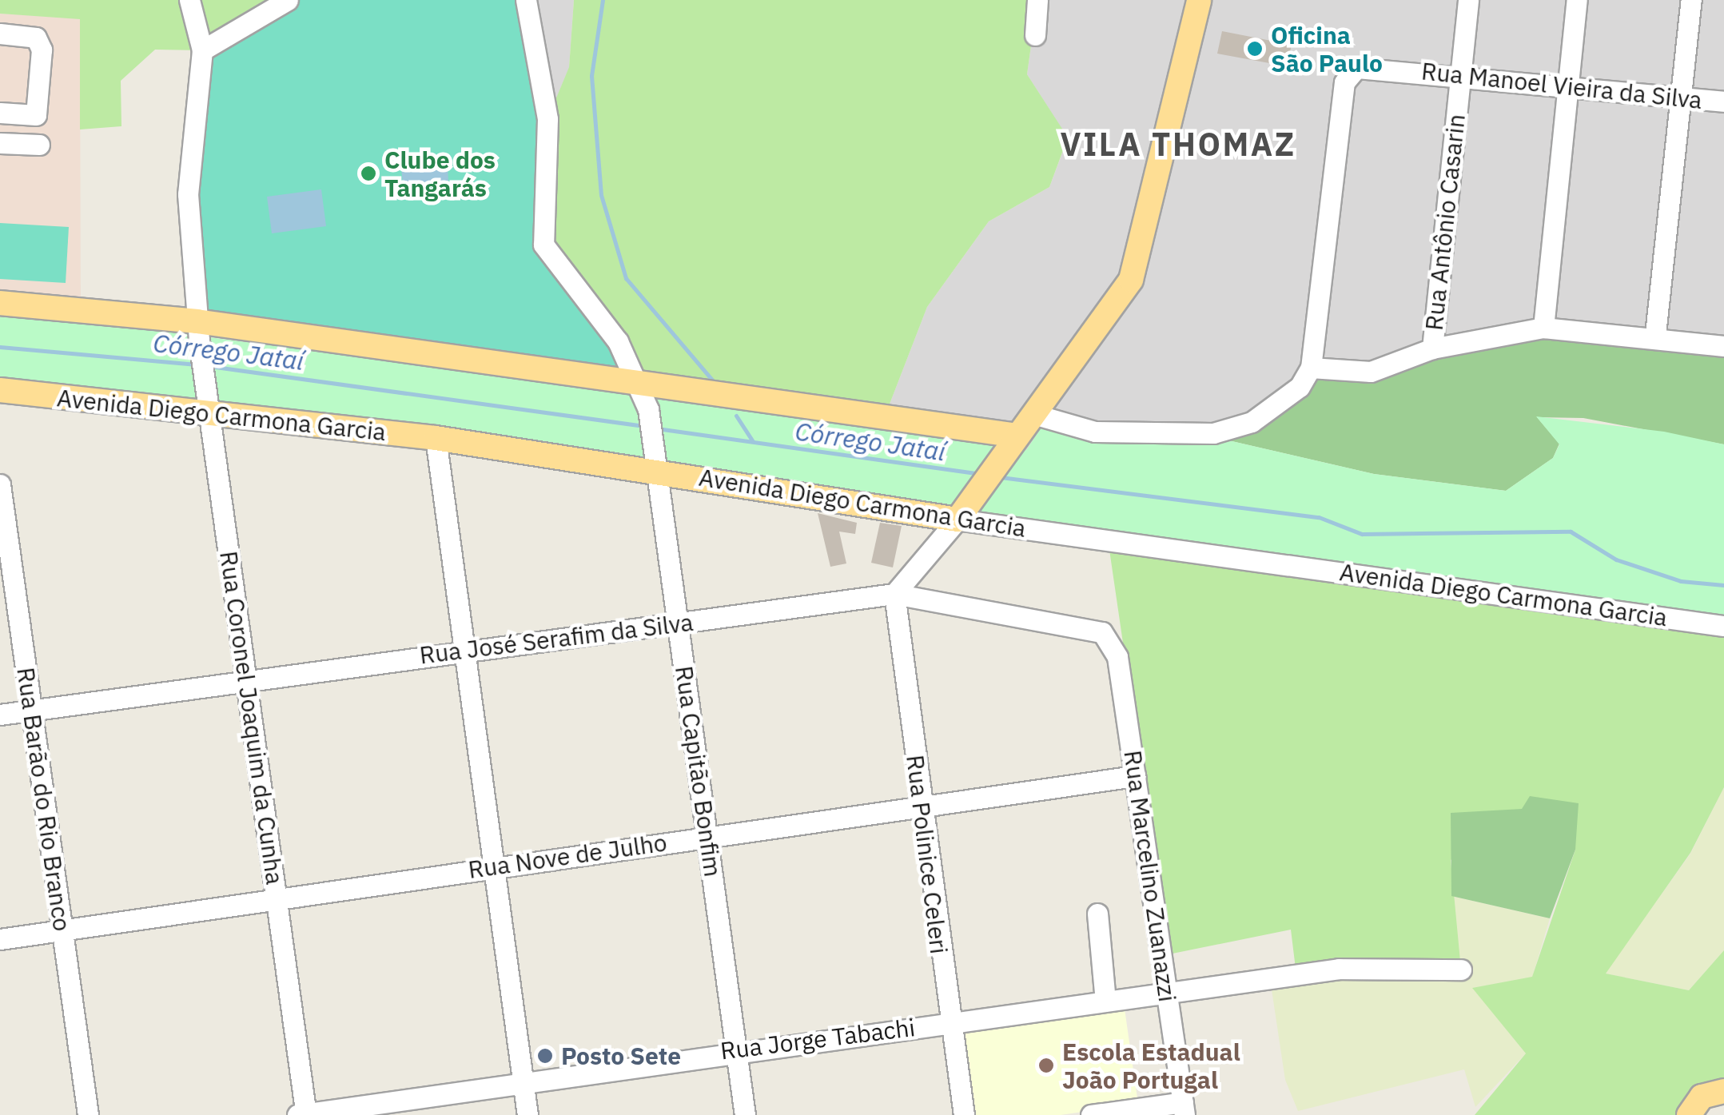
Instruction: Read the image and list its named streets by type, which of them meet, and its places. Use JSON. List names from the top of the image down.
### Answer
{
  "streets": {
    "main road": ["Avenida Diego Carmona Garcia"],
    "street": [
      "Rua Manoel Vieira da Silva",
      "Rua Antônio Casarin",
      "Rua José Serafim da Silva",
      "Rua Coronel Joaquim da Cunha",
      "Rua Capitão Bonfim",
      "Rua Barão do Rio Branco",
      "Rua Polinice Celeri",
      "Rua Nove de Julho",
      "Rua Marcelino Zuanazzi",
      "Rua Jorge Tabachi"
    ]
  },
  "crossings": [
    ["Rua Manoel Vieira da Silva", "Rua Antônio Casarin"],
    ["Avenida Diego Carmona Garcia", "Rua Coronel Joaquim da Cunha"],
    ["Avenida Diego Carmona Garcia", "Rua Capitão Bonfim"],
    ["Rua José Serafim da Silva", "Rua Coronel Joaquim da Cunha"],
    ["Rua José Serafim da Silva", "Rua Capitão Bonfim"],
    ["Rua José Serafim da Silva", "Rua Barão do Rio Branco"],
    ["Rua José Serafim da Silva", "Rua Polinice Celeri"],
    ["Rua José Serafim da Silva", "Rua Marcelino Zuanazzi"],
    ["Rua Coronel Joaquim da Cunha", "Rua Nove de Julho"],
    ["Rua Coronel Joaquim da Cunha", "Rua Jorge Tabachi"],
    ["Rua Capitão Bonfim", "Rua Nove de Julho"],
    ["Rua Capitão Bonfim", "Rua Jorge Tabachi"],
    ["Rua Barão do Rio Branco", "Rua Nove de Julho"],
    ["Rua Polinice Celeri", "Rua Nove de Julho"],
    ["Rua Polinice Celeri", "Rua Jorge Tabachi"],
    ["Rua Nove de Julho", "Rua Marcelino Zuanazzi"],
    ["Rua Marcelino Zuanazzi", "Rua Jorge Tabachi"]
  ],
  "districts": ["VILA THOMAZ"],
  "water": ["Córrego Jataí"],
  "places": [
    "Oficina São Paulo",
    "Clube dos Tangarás",
    "Posto Sete",
    "Escola Estadual João Portugal"
  ]
}
